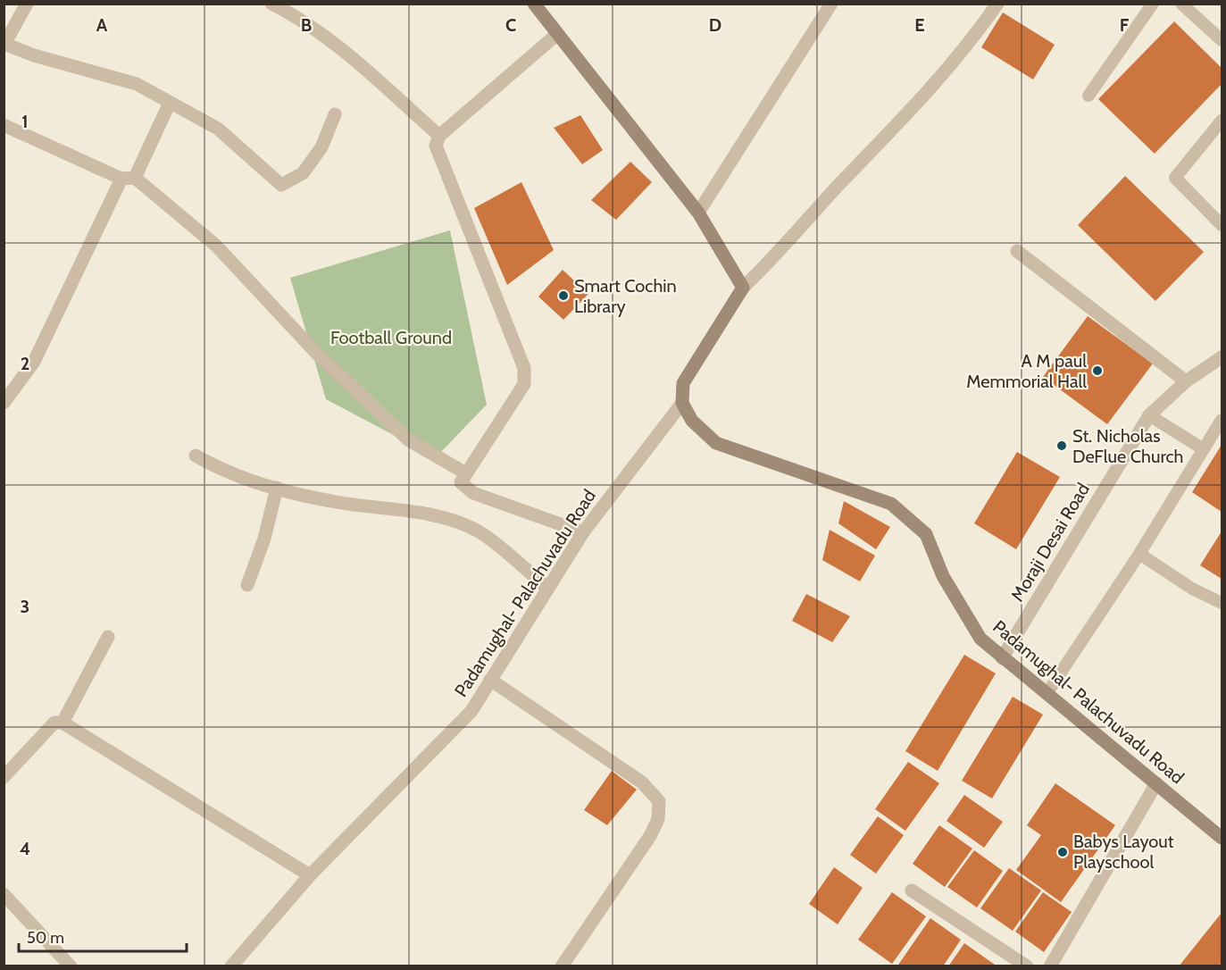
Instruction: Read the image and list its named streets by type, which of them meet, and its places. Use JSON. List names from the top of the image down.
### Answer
{
  "streets": {
    "main road": ["Padamughal- Palachuvadu Road"],
    "street": ["Moraji Desai Road"]
  },
  "crossings": [
    ["Moraji Desai Road", "Padamughal- Palachuvadu Road"]
  ],
  "parks": ["Football Ground"],
  "places": [
    "Smart Cochin Library",
    "A M paul Memmorial Hall",
    "St. Nicholas DeFlue Church",
    "Babys Layout Playschool"
  ],
  "scale_bar": "50 m",
  "grid": {
    "columns": [
      "A",
      "B",
      "C",
      "D",
      "E",
      "F"
    ],
    "rows": [
      "1",
      "2",
      "3",
      "4"
    ]
  }
}
